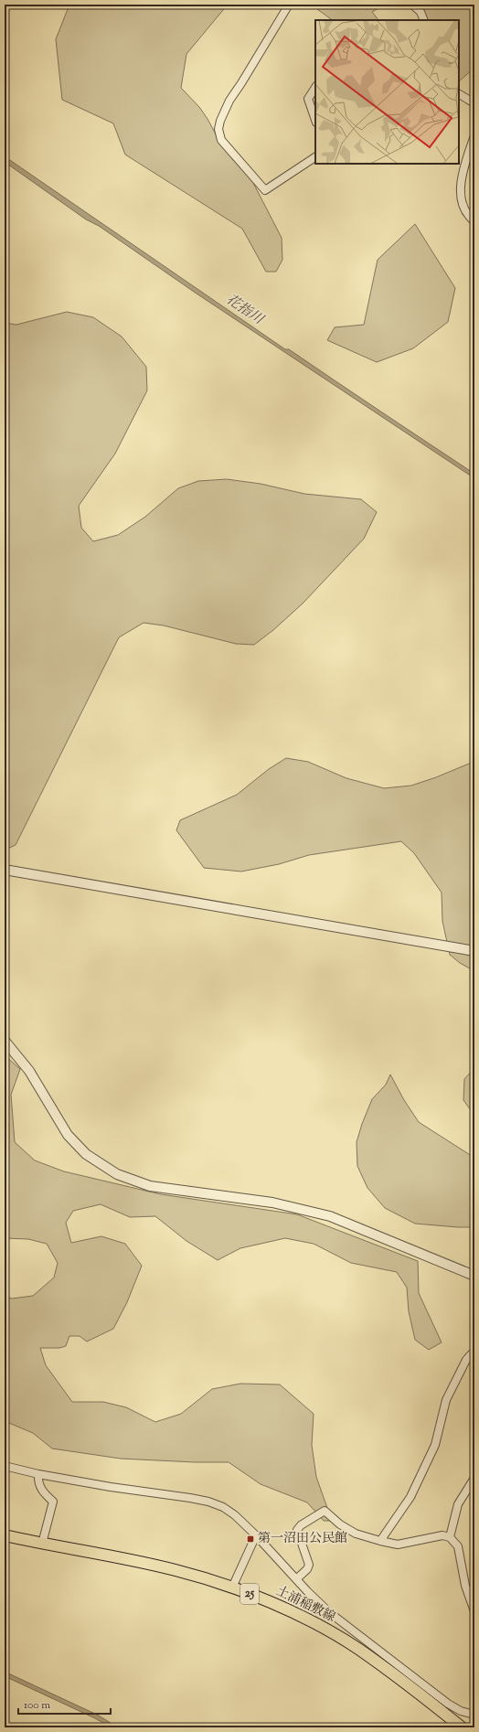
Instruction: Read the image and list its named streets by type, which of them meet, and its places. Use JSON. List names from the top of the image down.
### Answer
{
  "streets": {
    "main road": ["25", "土浦稲敷線"]
  },
  "water": ["花指川"],
  "places": {
    "transit": ["第一沼田公民館"]
  },
  "scale_bar": "100 m"
}
